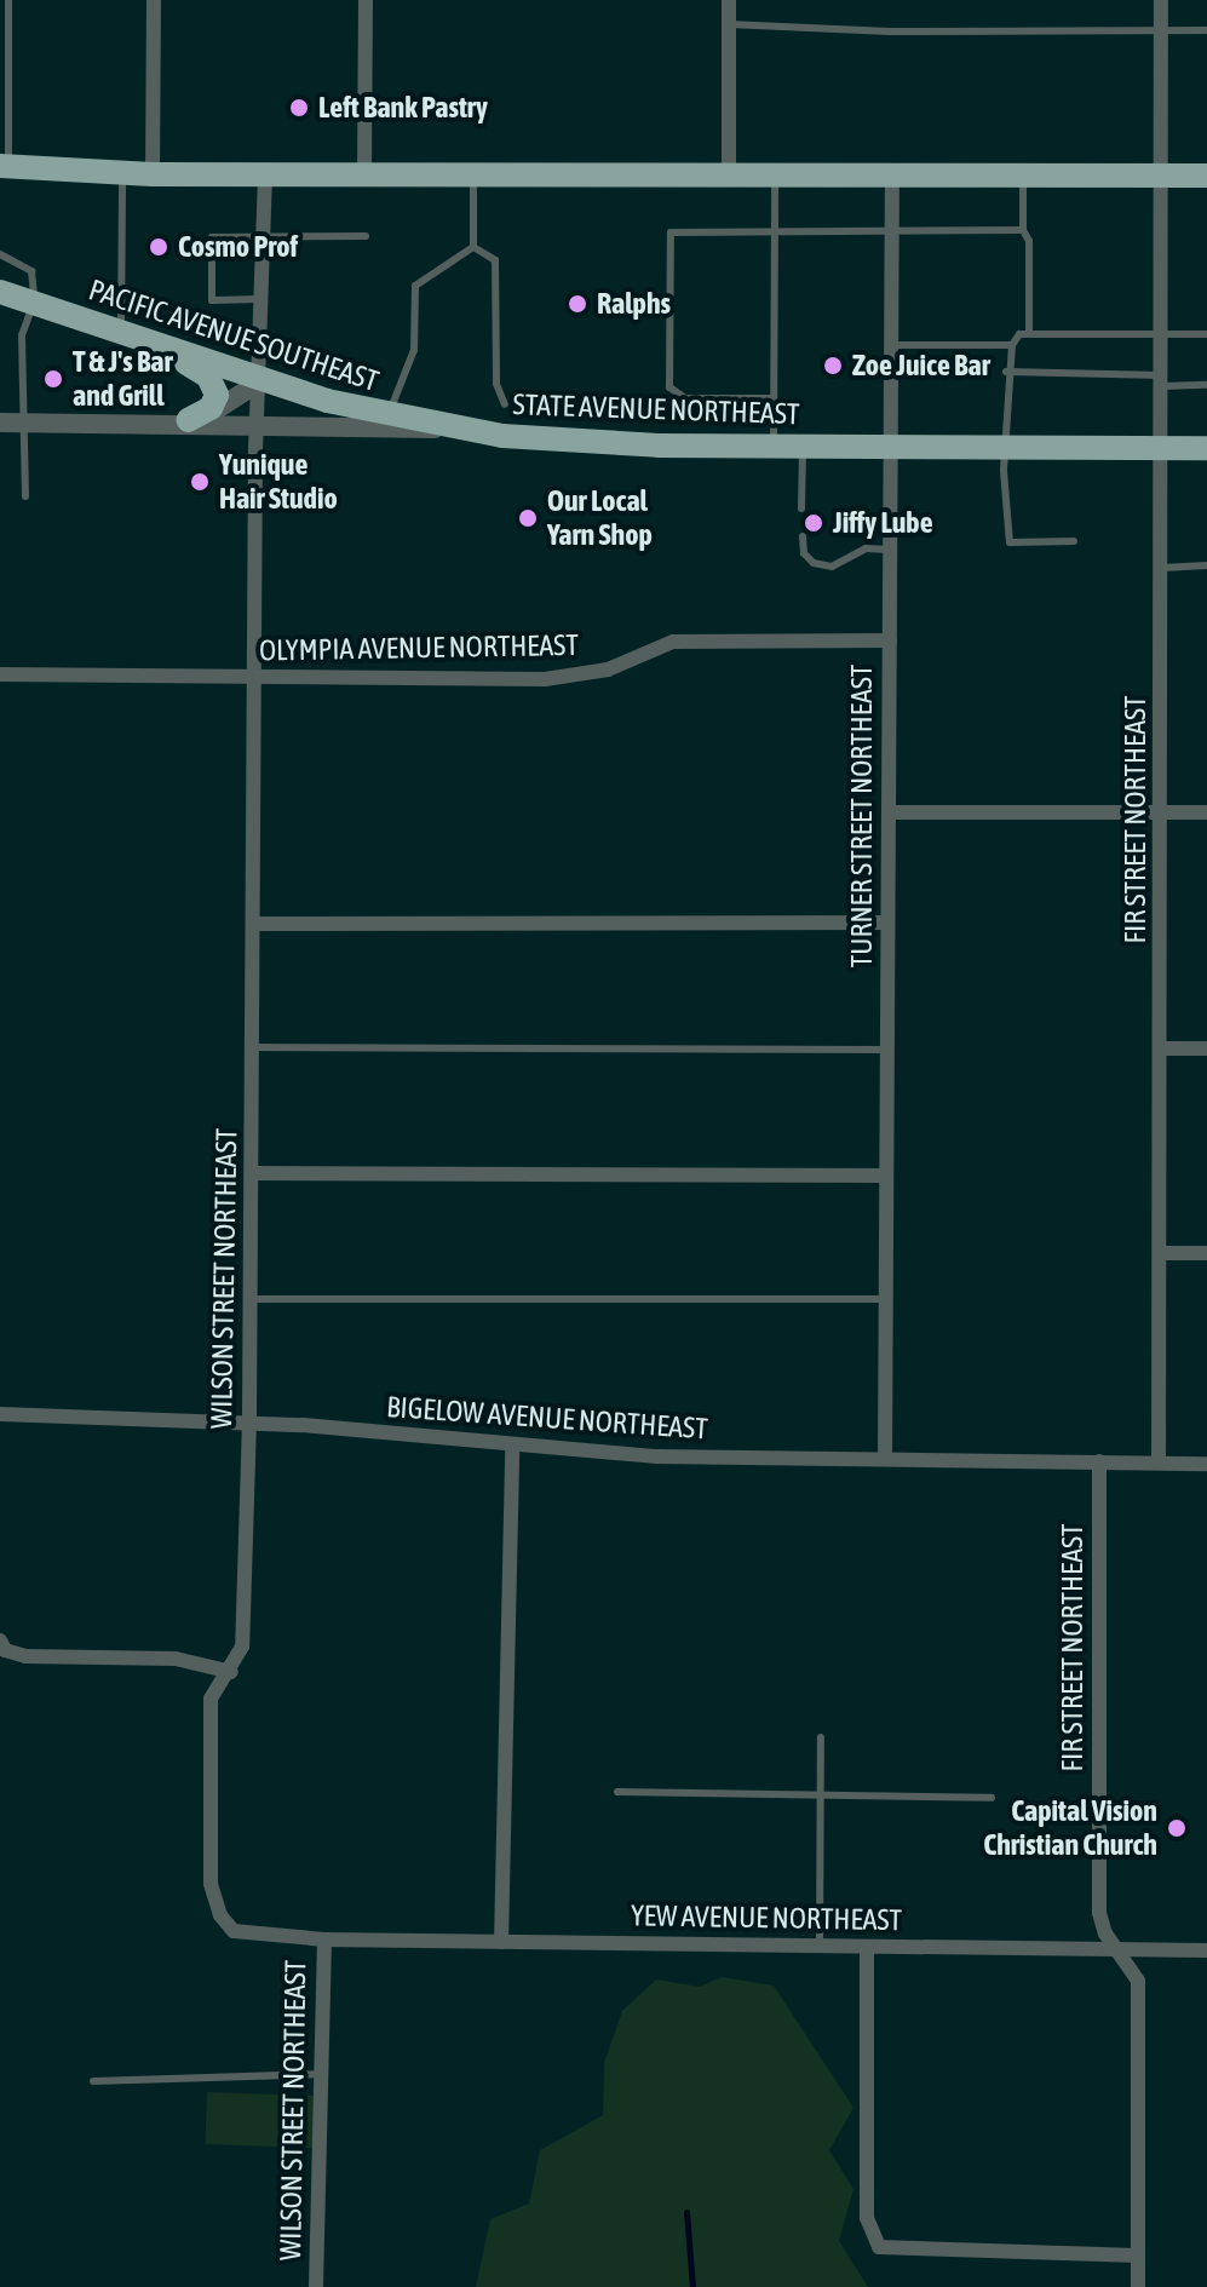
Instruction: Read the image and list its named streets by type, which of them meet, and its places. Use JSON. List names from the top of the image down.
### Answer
{
  "streets": {
    "main road": ["PACIFIC AVENUE SOUTHEAST", "STATE AVENUE NORTHEAST"],
    "street": [
      "OLYMPIA AVENUE NORTHEAST",
      "TURNER STREET NORTHEAST",
      "FIR STREET NORTHEAST",
      "WILSON STREET NORTHEAST",
      "BIGELOW AVENUE NORTHEAST",
      "YEW AVENUE NORTHEAST"
    ]
  },
  "crossings": [
    ["PACIFIC AVENUE SOUTHEAST", "STATE AVENUE NORTHEAST"],
    ["PACIFIC AVENUE SOUTHEAST", "WILSON STREET NORTHEAST"],
    ["STATE AVENUE NORTHEAST", "TURNER STREET NORTHEAST"],
    ["STATE AVENUE NORTHEAST", "FIR STREET NORTHEAST"],
    ["STATE AVENUE NORTHEAST", "WILSON STREET NORTHEAST"],
    ["OLYMPIA AVENUE NORTHEAST", "TURNER STREET NORTHEAST"],
    ["OLYMPIA AVENUE NORTHEAST", "WILSON STREET NORTHEAST"],
    ["TURNER STREET NORTHEAST", "BIGELOW AVENUE NORTHEAST"],
    ["FIR STREET NORTHEAST", "BIGELOW AVENUE NORTHEAST"],
    ["FIR STREET NORTHEAST", "YEW AVENUE NORTHEAST"],
    ["WILSON STREET NORTHEAST", "BIGELOW AVENUE NORTHEAST"],
    ["WILSON STREET NORTHEAST", "YEW AVENUE NORTHEAST"]
  ],
  "places": [
    "Left Bank Pastry",
    "Cosmo Prof",
    "Ralphs",
    "Zoe Juice Bar",
    "T & J's Bar and Grill",
    "Yunique Hair Studio",
    "Our Local Yarn Shop",
    "Jiffy Lube",
    "Capital Vision Christian Church"
  ]
}
